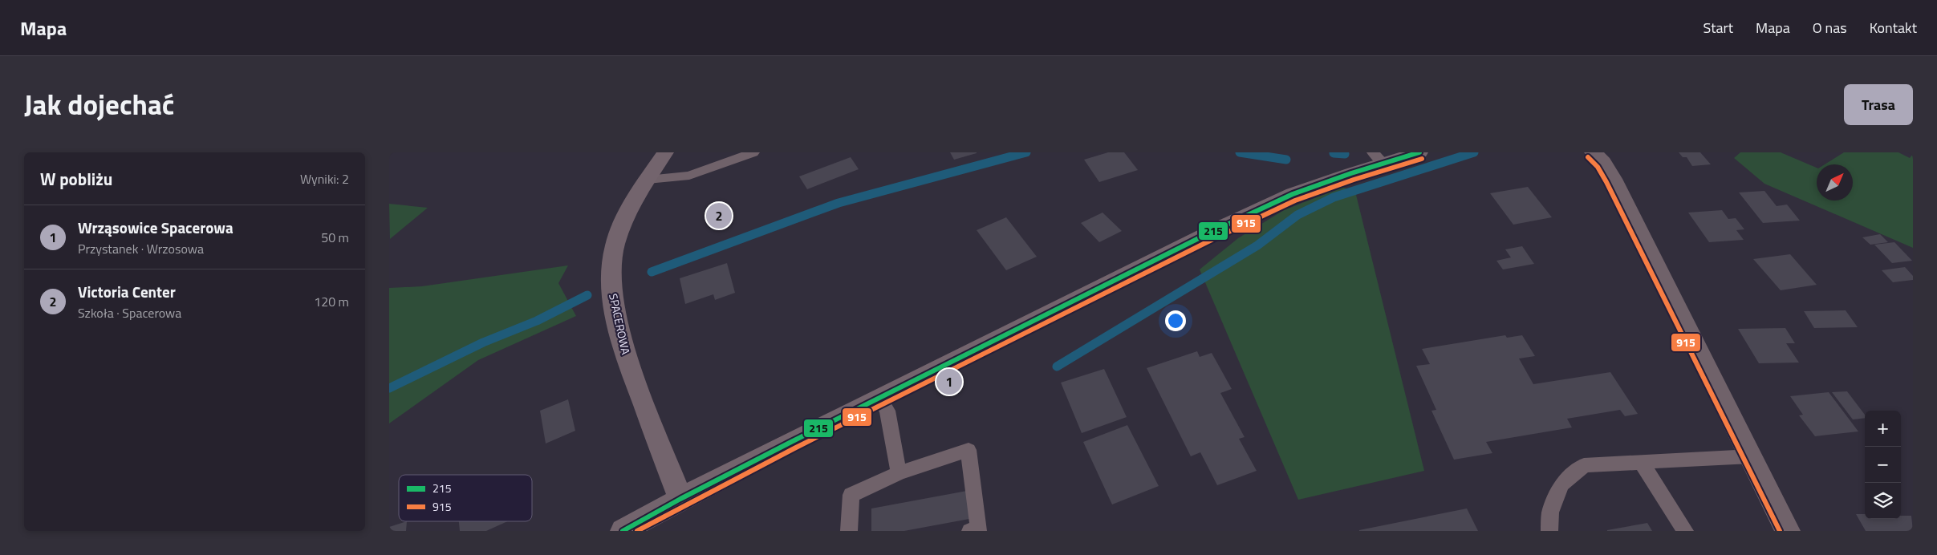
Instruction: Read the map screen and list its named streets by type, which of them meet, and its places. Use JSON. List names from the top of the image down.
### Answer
{
  "streets": {
    "street": ["SPACEROWA"]
  },
  "lines": ["transit line 215", "transit line 915"],
  "legend": ["215", "915"],
  "north": "top right",
  "page": {
    "header": "Mapa",
    "nav": [
      "Start",
      "Mapa",
      "O nas",
      "Kontakt"
    ],
    "title": "Jak dojechać",
    "buttons": "Trasa",
    "heading": ["W pobliżu", "Wyniki: 2"],
    "pins": ["2", "1"],
    "list": [
      {
        "mark": "1",
        "name": "Wrząsowice Spacerowa",
        "note": "Przystanek · Wrzosowa",
        "value": "50 m"
      },
      {
        "mark": "2",
        "name": "Victoria Center",
        "note": "Szkoła · Spacerowa",
        "value": "120 m"
      }
    ],
    "map_buttons": ["+", "−"]
  }
}
